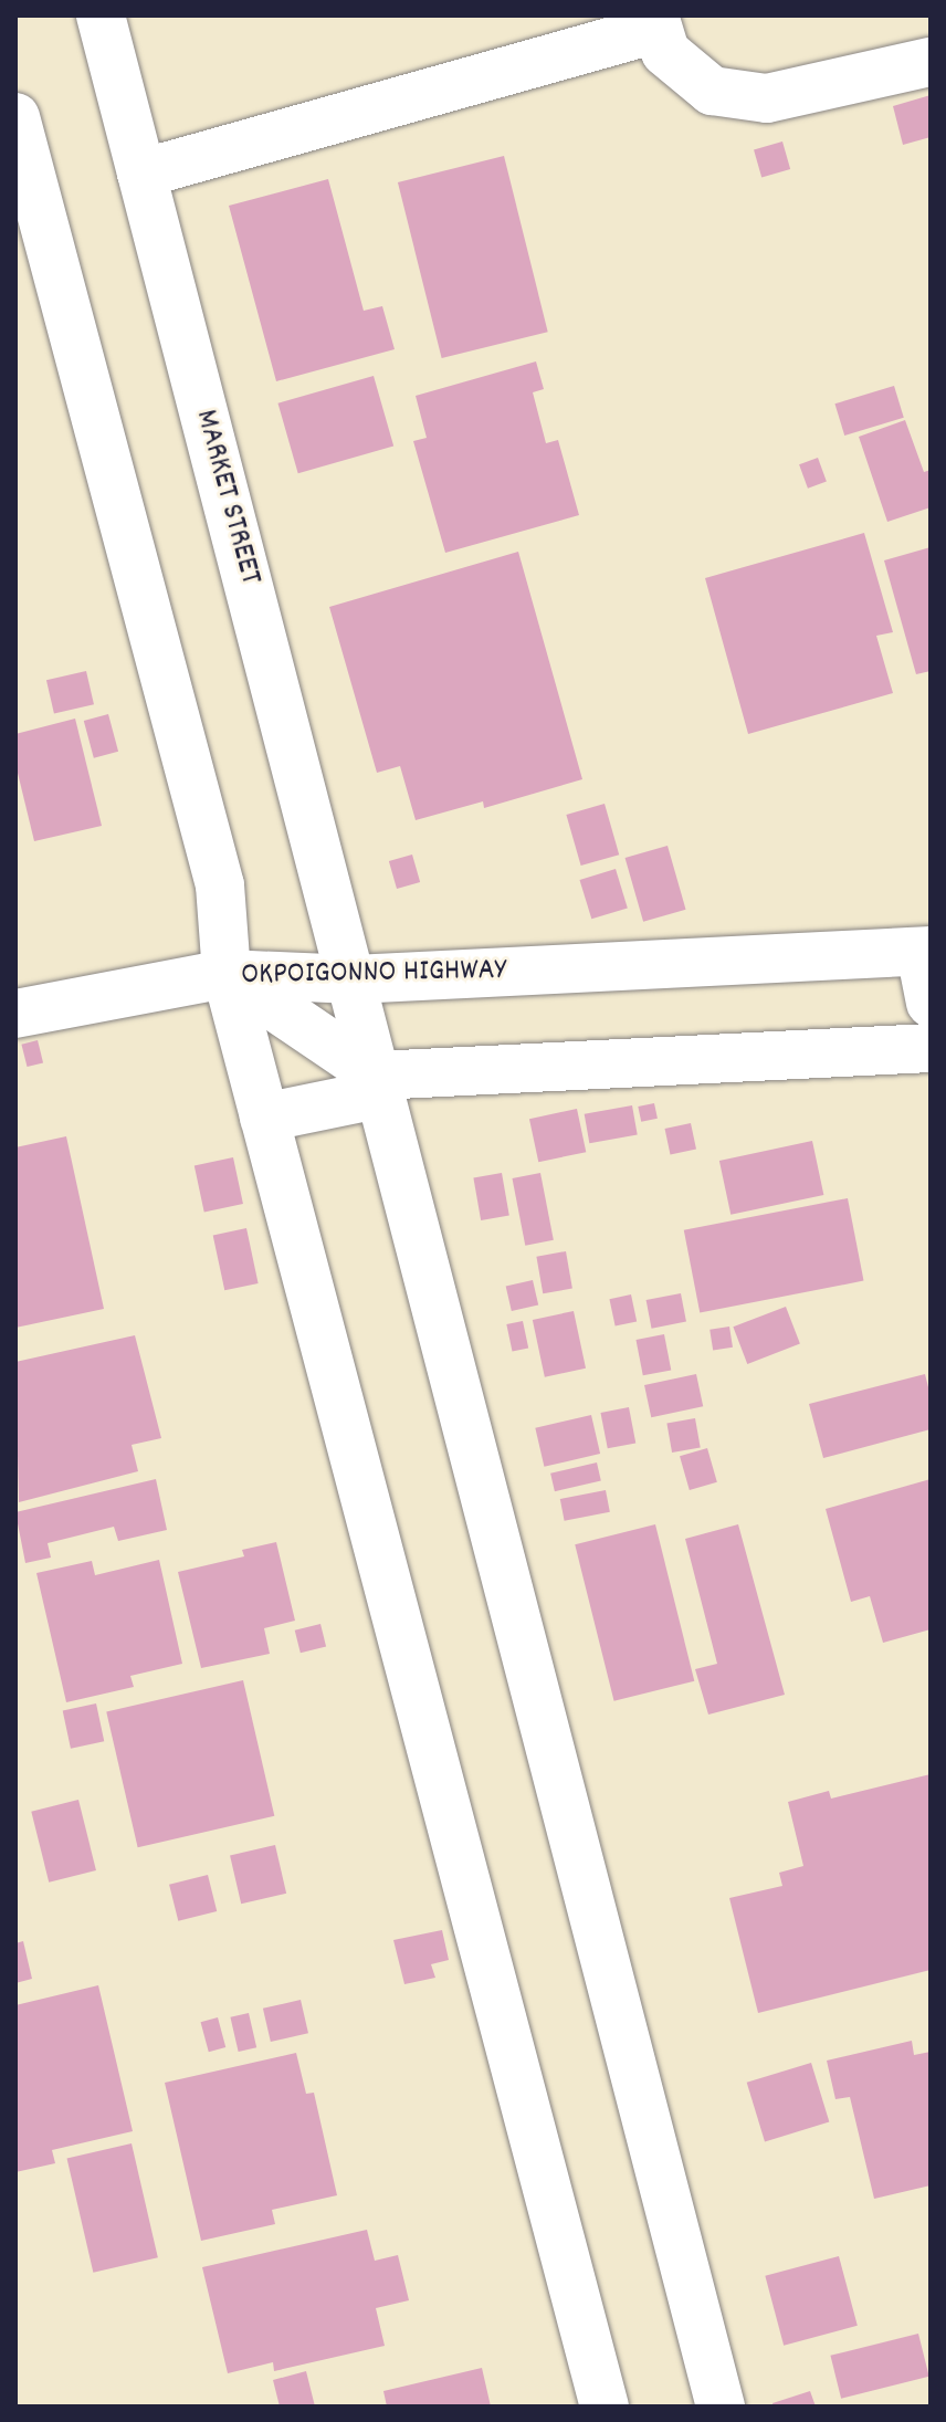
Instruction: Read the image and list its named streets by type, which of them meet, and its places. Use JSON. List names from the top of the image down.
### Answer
{
  "streets": {
    "street": ["MARKET STREET", "OKPOIGONNO HIGHWAY"]
  },
  "crossings": [
    ["MARKET STREET", "OKPOIGONNO HIGHWAY"]
  ]
}
